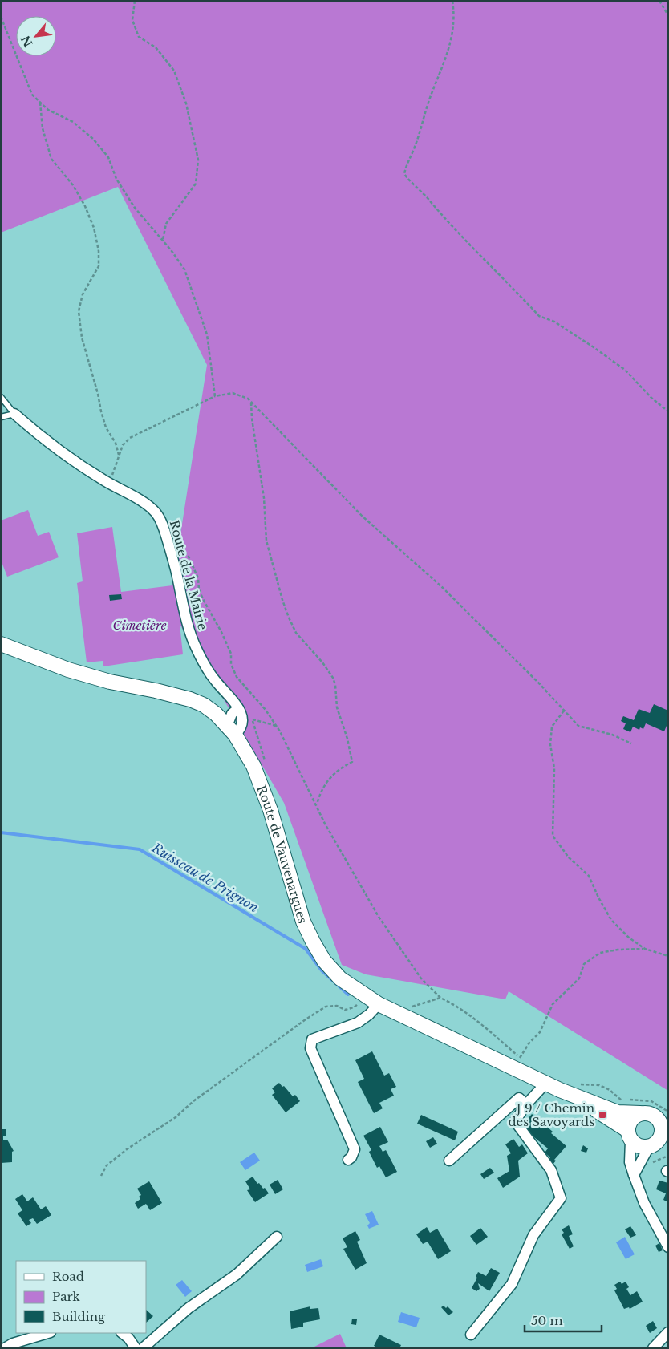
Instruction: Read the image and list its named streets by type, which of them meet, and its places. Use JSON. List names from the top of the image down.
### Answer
{
  "streets": {
    "main road": ["Route de Vauvenargues"],
    "street": ["Route de la Mairie"]
  },
  "crossings": [
    ["Route de la Mairie", "Route de Vauvenargues"]
  ],
  "water": ["Ruisseau de Prignon"],
  "parks": ["Cimetière"],
  "places": {
    "transit": ["J 9 / Chemin des Savoyards"]
  },
  "legend": ["Road", "Park", "Building"],
  "scale_bar": "50 m",
  "north": "bottom left"
}
